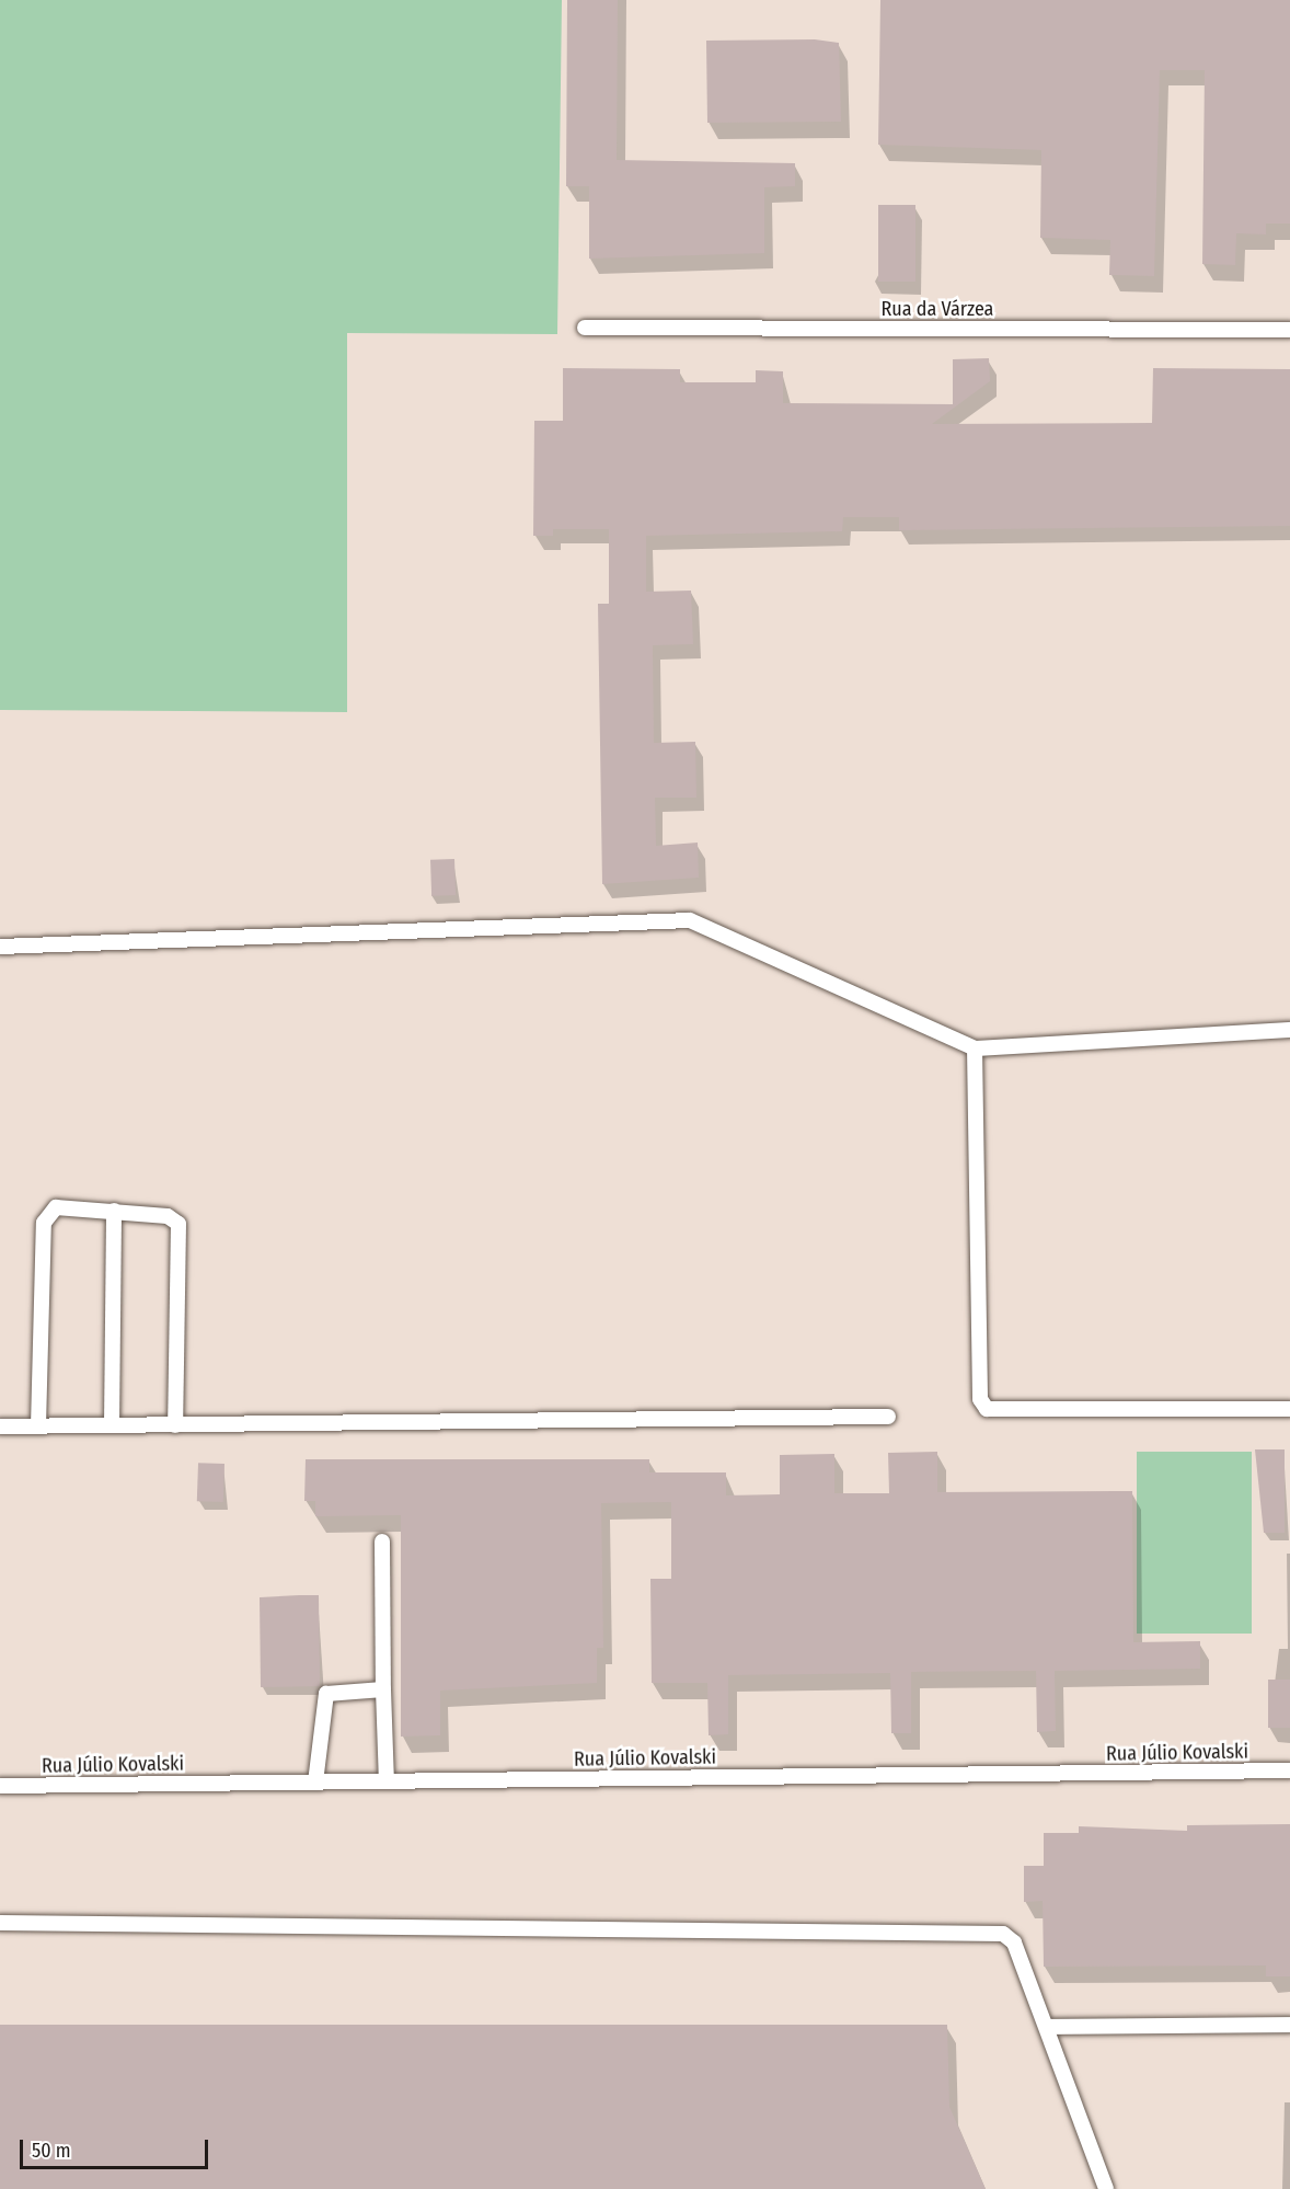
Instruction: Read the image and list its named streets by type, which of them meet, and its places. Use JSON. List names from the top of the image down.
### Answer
{
  "streets": {
    "lane": ["Rua da Várzea", "Rua Júlio Kovalski"]
  },
  "scale_bar": "50 m"
}
